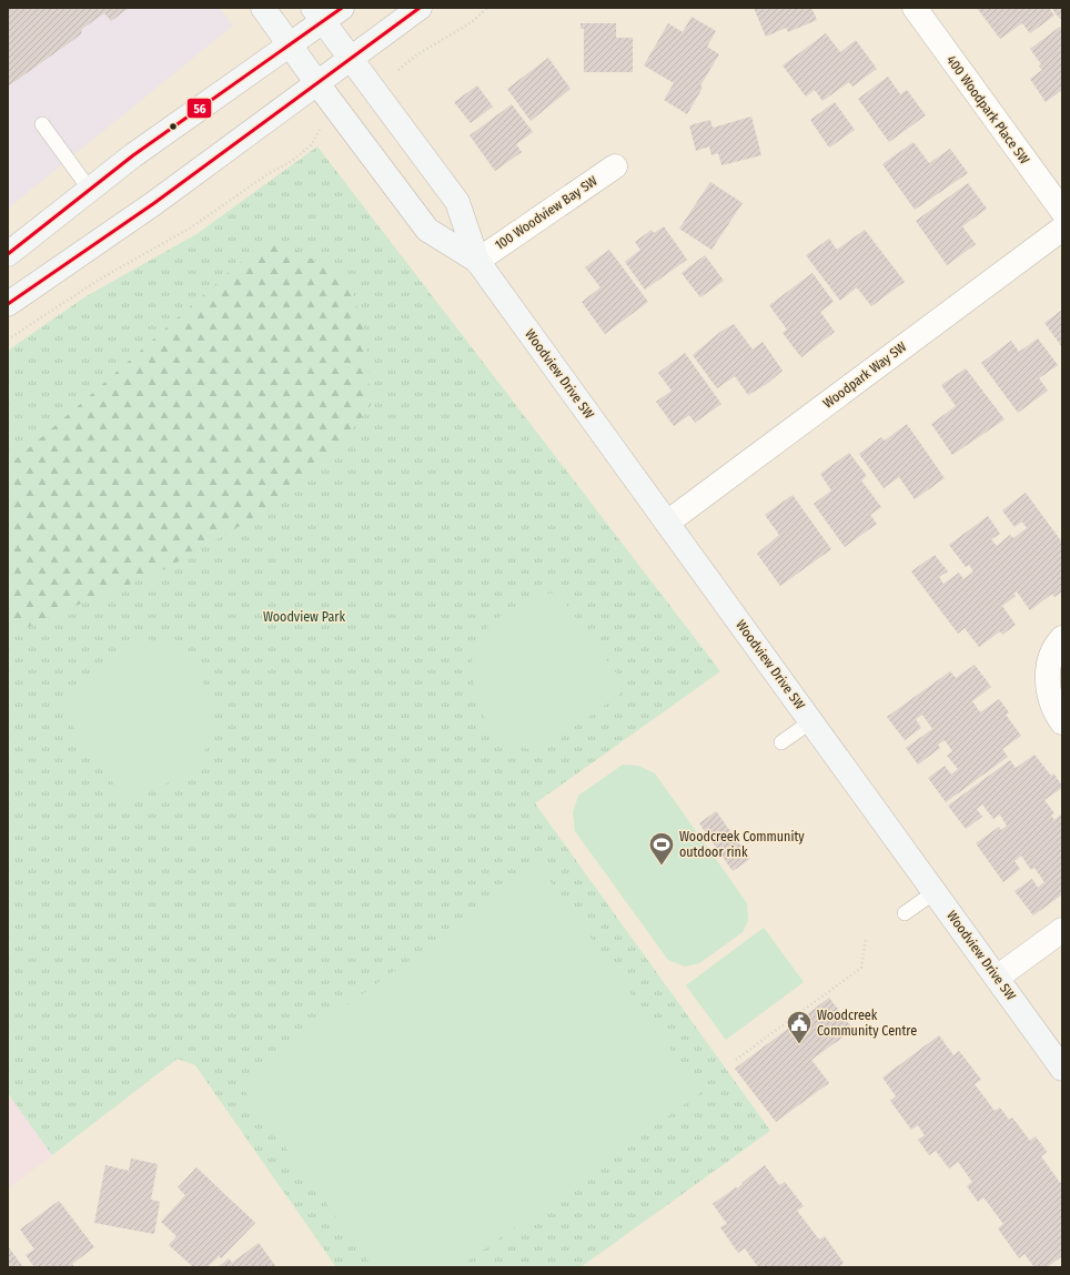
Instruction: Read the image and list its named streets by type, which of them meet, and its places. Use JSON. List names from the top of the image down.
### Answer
{
  "streets": {
    "street": [
      "400 Woodpark Place SW",
      "100 Woodview Bay SW",
      "Woodview Drive SW",
      "Woodpark Way SW"
    ]
  },
  "crossings": [
    ["100 Woodview Bay SW", "Woodview Drive SW"],
    ["Woodview Drive SW", "Woodpark Way SW"]
  ],
  "parks": ["Woodview Park"],
  "places": {
    "sports": ["Woodcreek Community outdoor rink"],
    "public building": ["Woodcreek Community Centre"]
  },
  "lines": ["transit line 56"]
}
